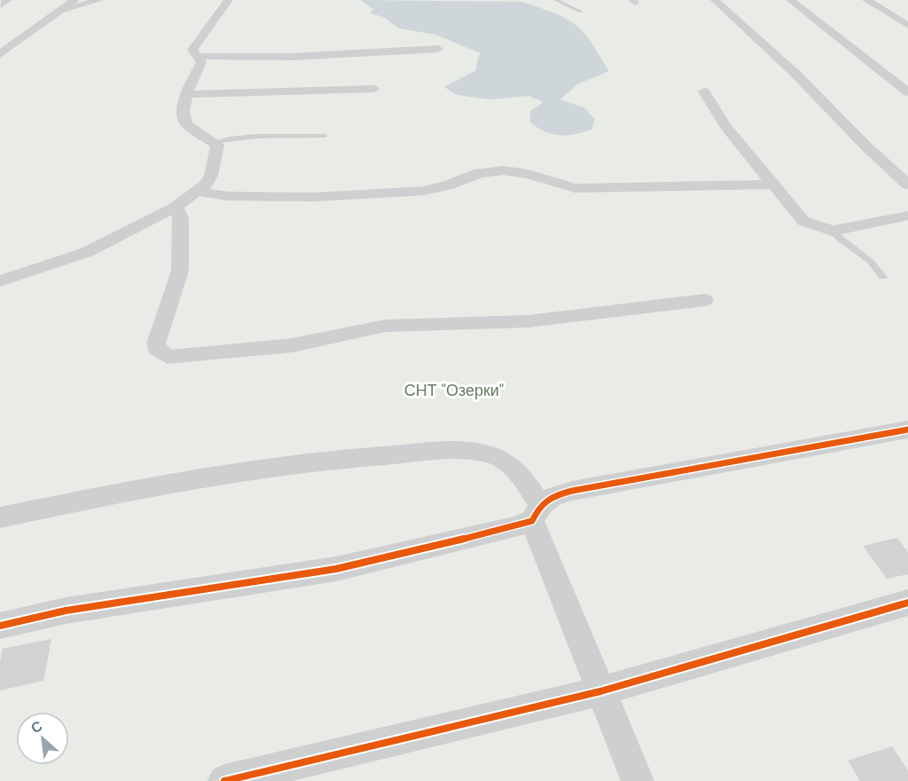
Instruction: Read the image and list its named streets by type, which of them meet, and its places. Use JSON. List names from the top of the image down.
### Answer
{
  "parks": ["СНТ \"Озерки\""],
  "north": "top left"
}
